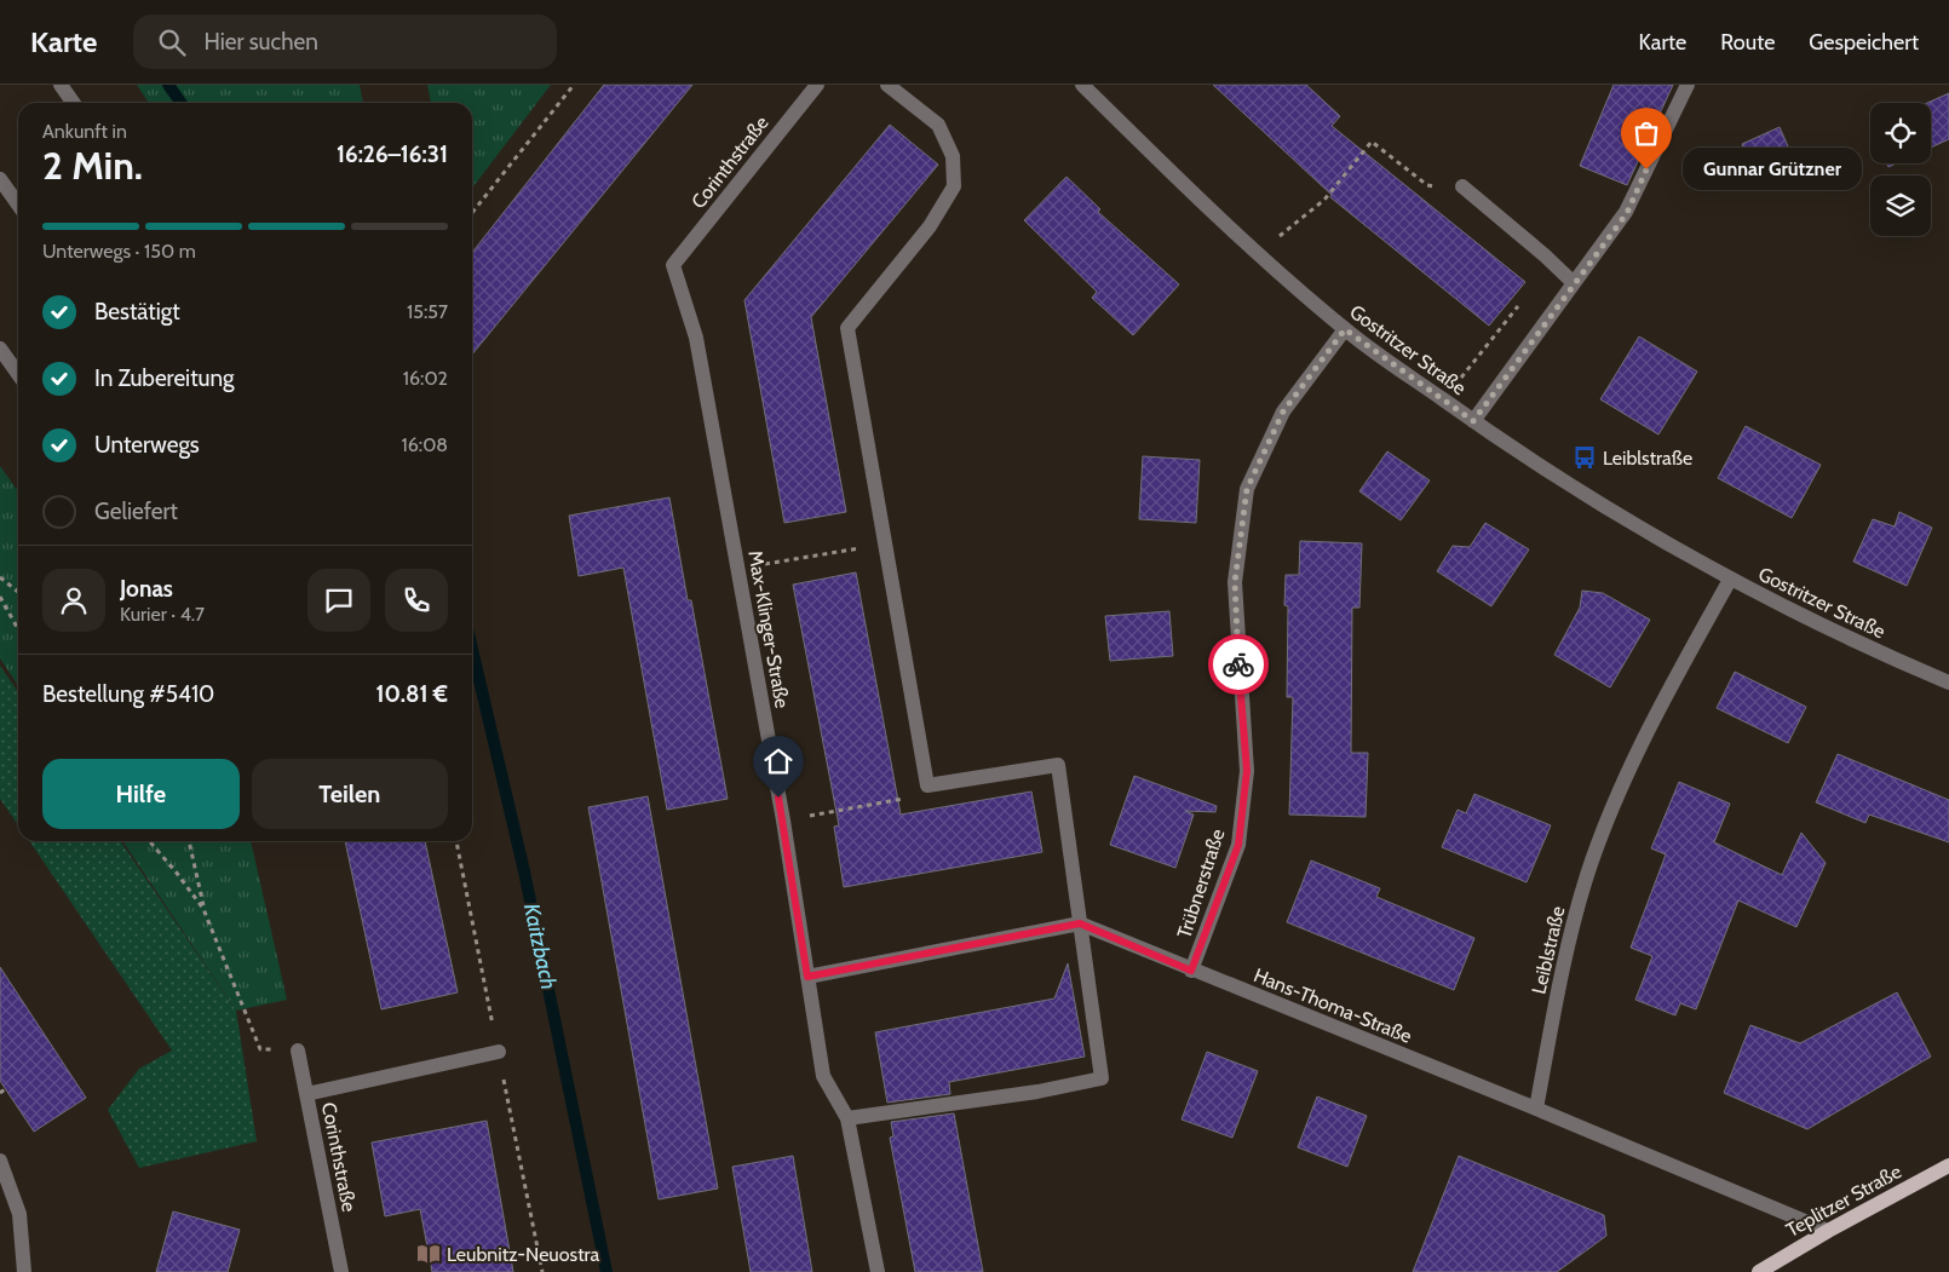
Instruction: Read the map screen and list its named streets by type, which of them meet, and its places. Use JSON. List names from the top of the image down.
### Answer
{
  "streets": {
    "main road": ["Teplitzer Straße"],
    "street": [
      "Corinthstraße",
      "Gostritzer Straße",
      "Max-Klinger-Straße",
      "Trübnerstraße",
      "Leiblstraße",
      "Hans-Thoma-Straße"
    ]
  },
  "crossings": [
    ["Corinthstraße", "Max-Klinger-Straße"],
    ["Gostritzer Straße", "Trübnerstraße"],
    ["Gostritzer Straße", "Leiblstraße"],
    ["Trübnerstraße", "Hans-Thoma-Straße"],
    ["Leiblstraße", "Hans-Thoma-Straße"],
    ["Hans-Thoma-Straße", "Teplitzer Straße"]
  ],
  "water": ["Kaitzbach"],
  "places": {
    "other": ["Gunnar Grützner"],
    "bus stop": ["Leiblstraße"],
    "library": ["Leubnitz-Neuostra"]
  },
  "page": {
    "header": "Karte",
    "search": "Hier suchen",
    "nav": ["Karte", "Route", "Gespeichert"],
    "heading": ["2 Min.", "Ankunft in", "16:26–16:31"],
    "panel": [
      "Jonas",
      "Kurier · 4.7",
      "Bestellung #5410",
      "10.81 €"
    ],
    "bubble": "Gunnar Grützner",
    "bar": "Unterwegs · 150 m",
    "list": [
      ["Bestätigt", "15:57"],
      ["In Zubereitung", "16:02"],
      ["Unterwegs", "16:08"],
      "Geliefert"
    ],
    "buttons": ["Hilfe", "Teilen"]
  }
}
